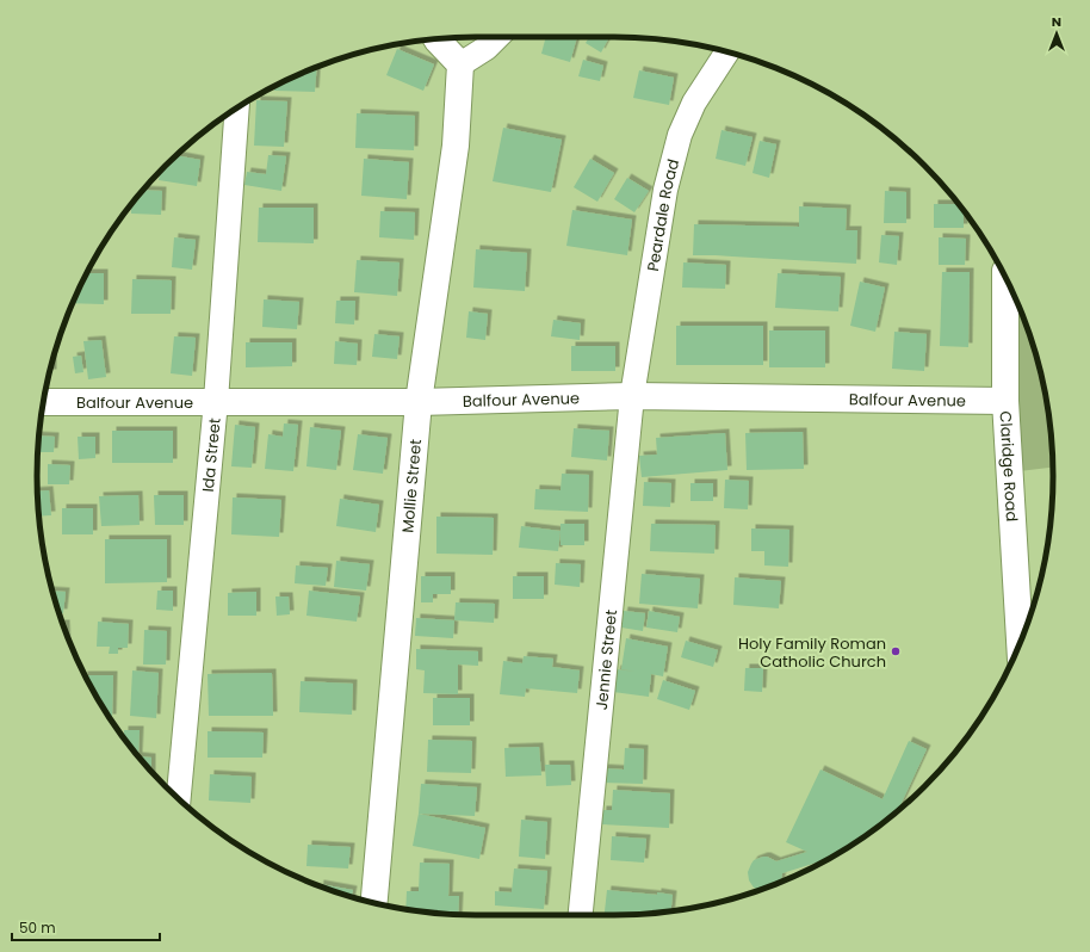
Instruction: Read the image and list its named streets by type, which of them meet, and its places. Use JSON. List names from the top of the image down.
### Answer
{
  "streets": {
    "street": [
      "Peardale Road",
      "Balfour Avenue",
      "Ida Street",
      "Claridge Road",
      "Mollie Street",
      "Jennie Street"
    ]
  },
  "crossings": [
    ["Peardale Road", "Balfour Avenue"],
    ["Peardale Road", "Jennie Street"],
    ["Balfour Avenue", "Ida Street"],
    ["Balfour Avenue", "Claridge Road"],
    ["Balfour Avenue", "Mollie Street"],
    ["Balfour Avenue", "Jennie Street"]
  ],
  "places": ["Holy Family Roman Catholic Church"],
  "scale_bar": "50 m",
  "north": "top"
}
